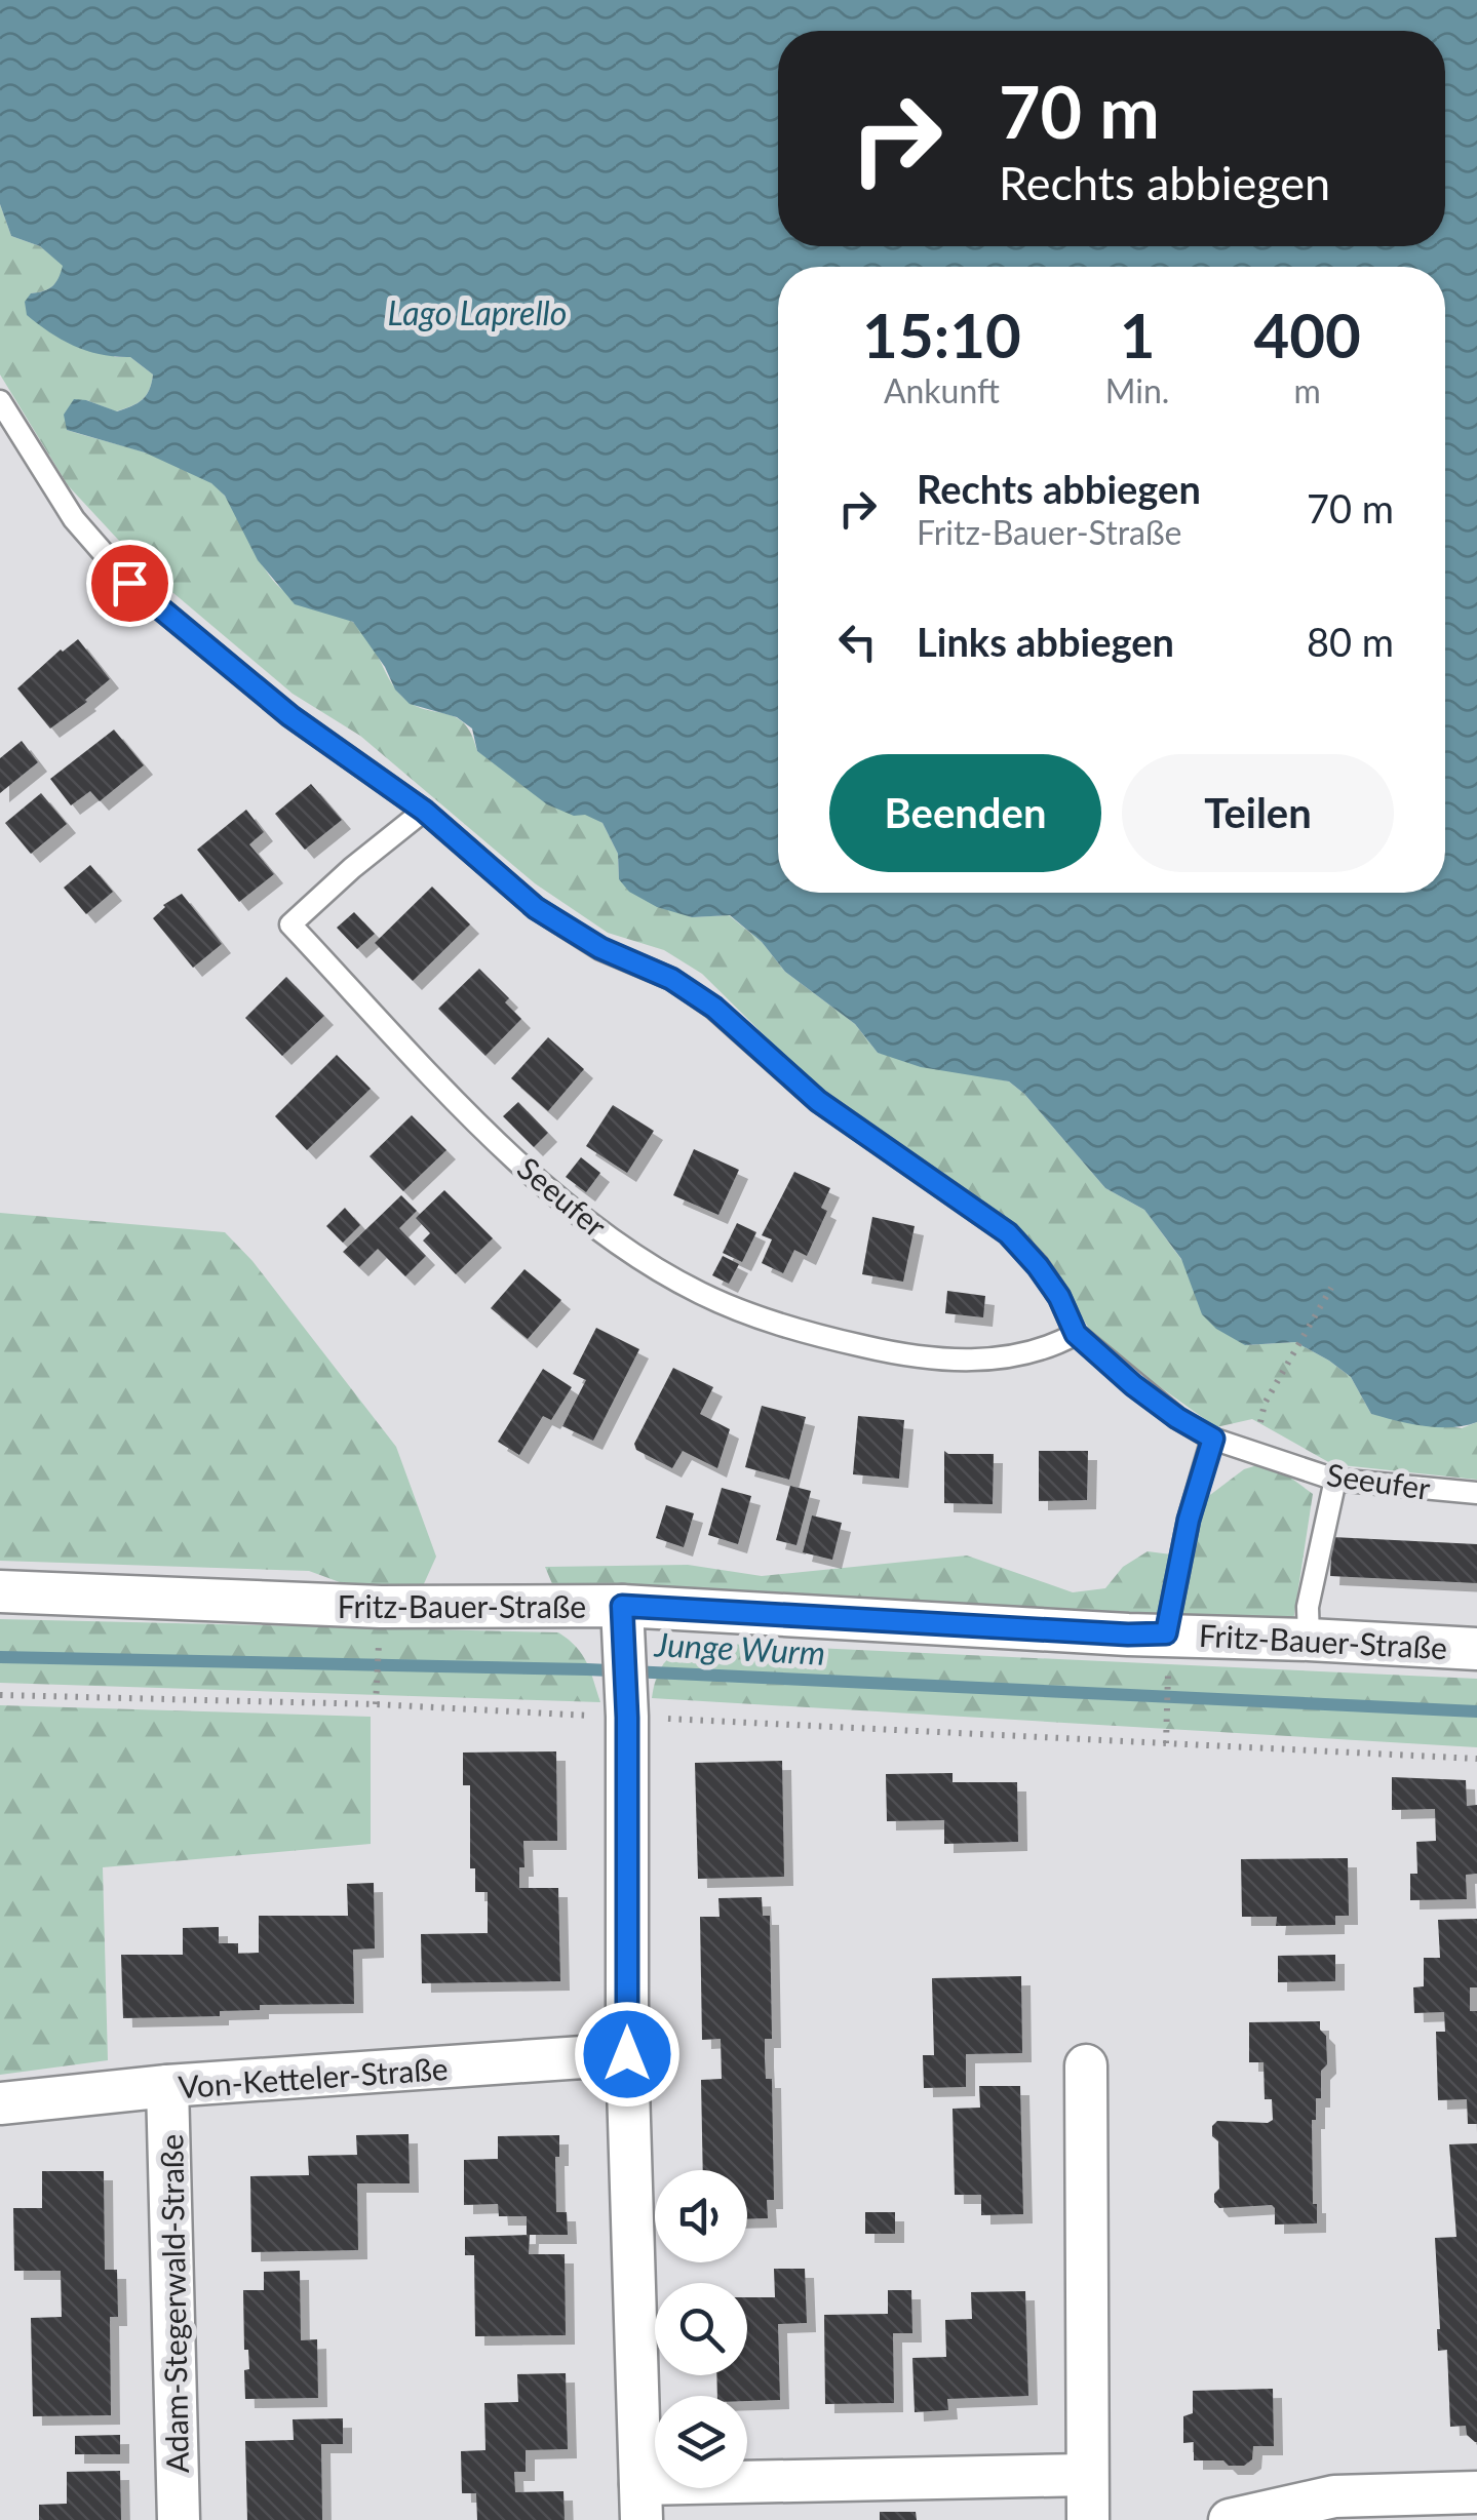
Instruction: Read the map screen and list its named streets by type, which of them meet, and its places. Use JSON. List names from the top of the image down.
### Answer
{
  "streets": {
    "street": ["Fritz-Bauer-Straße", "Von-Ketteler-Straße", "Adam-Stegerwald-Straße"],
    "lane": ["Seeufer"]
  },
  "crossings": [
    ["Von-Ketteler-Straße", "Adam-Stegerwald-Straße"]
  ],
  "water": ["Lago Laprello", "Junge Wurm"],
  "page": {
    "turn": ["70 m", "Rechts abbiegen"],
    "eta": [
      "15:10",
      "Ankunft",
      "1",
      "Min.",
      "400",
      "m"
    ],
    "list": [
      {
        "name": "Rechts abbiegen",
        "note": "Fritz-Bauer-Straße",
        "value": "70 m"
      },
      {
        "name": "Links abbiegen",
        "value": "80 m"
      }
    ],
    "buttons": ["Beenden", "Teilen"]
  }
}
